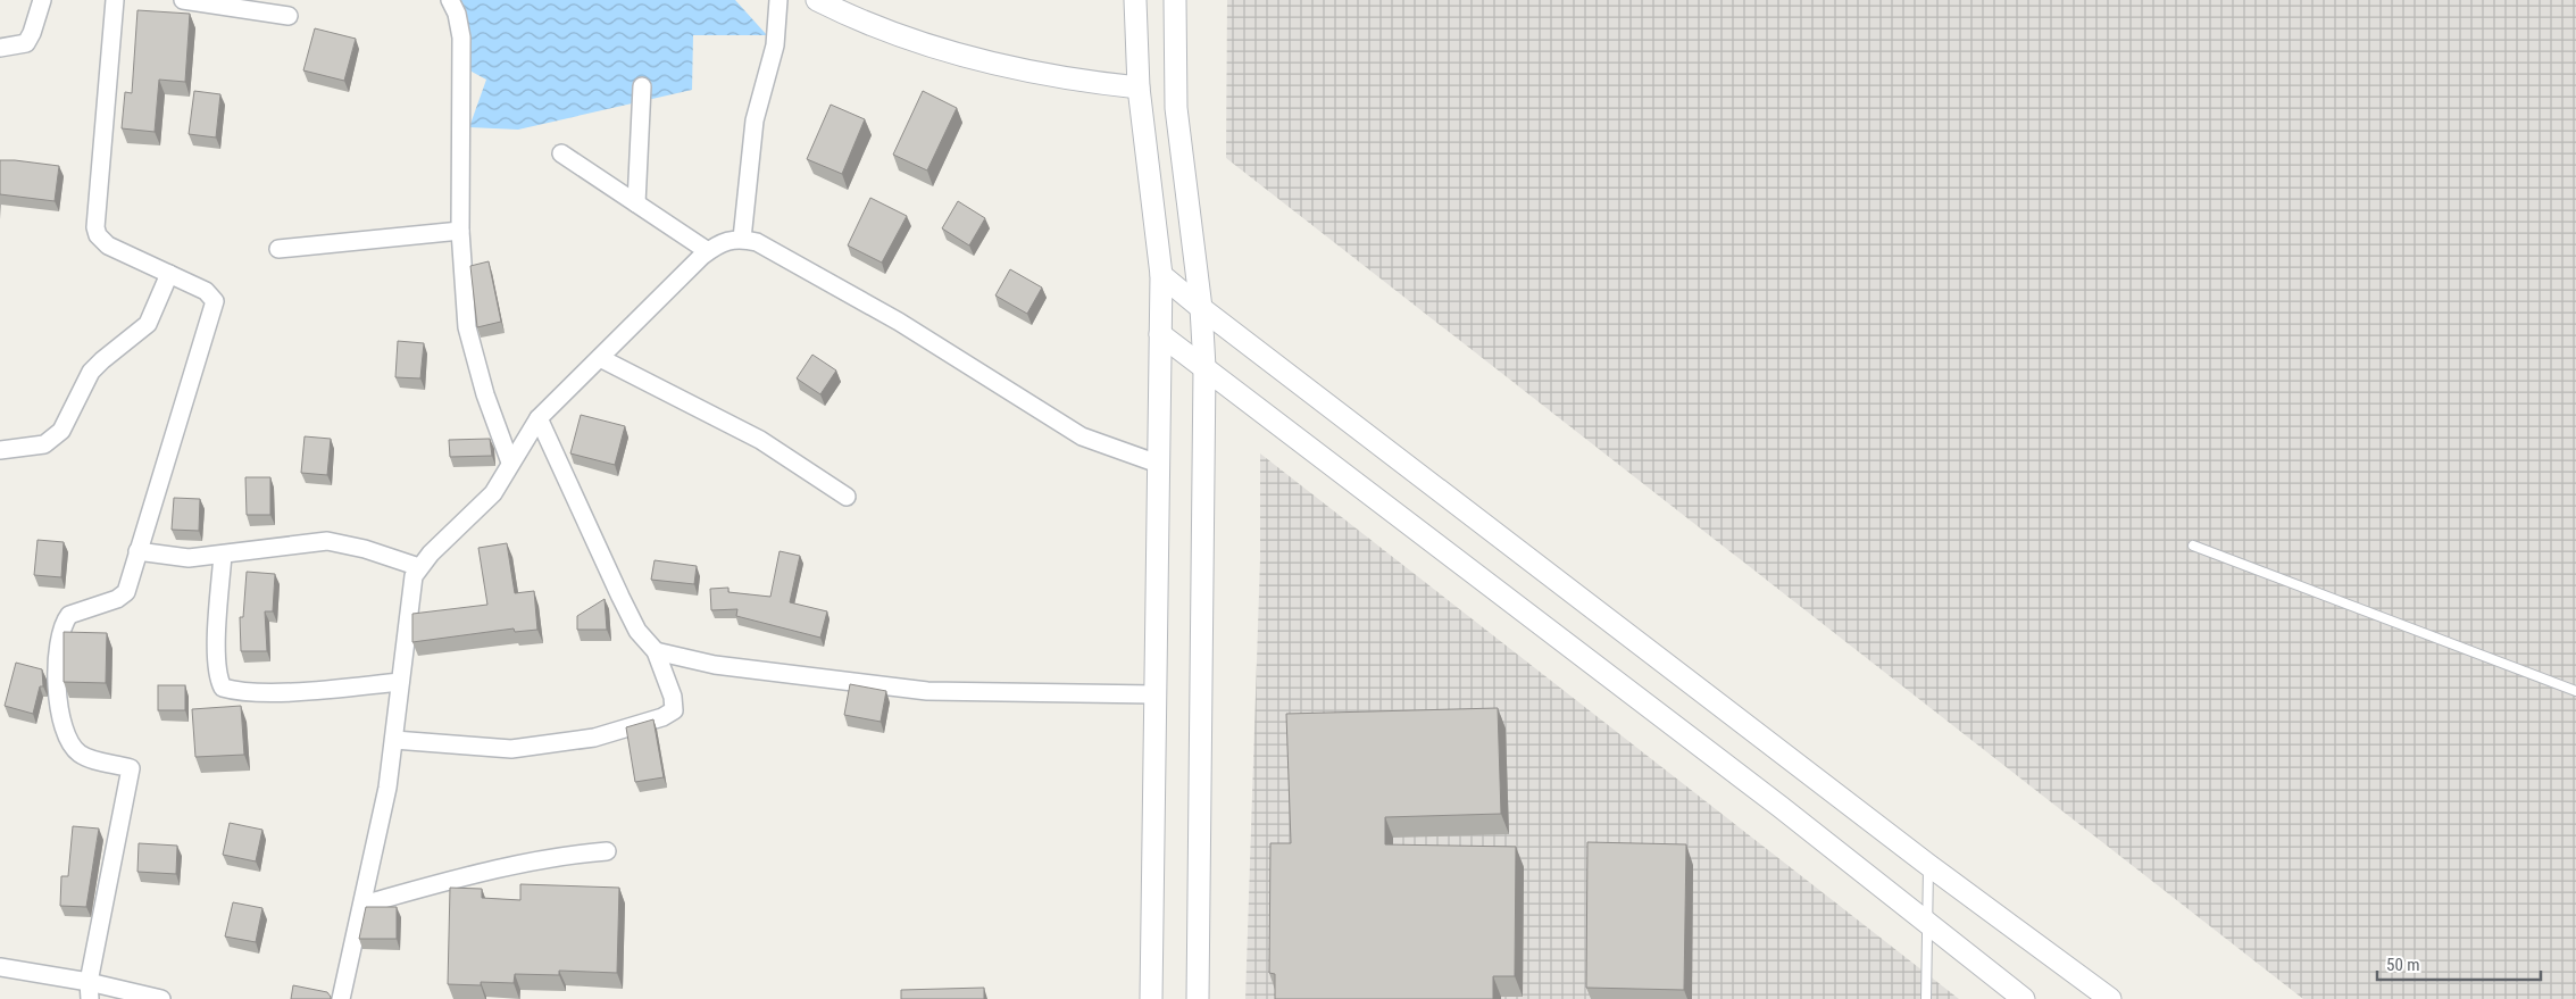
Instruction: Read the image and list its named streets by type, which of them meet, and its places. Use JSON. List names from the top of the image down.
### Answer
{
  "scale_bar": "50 m"
}
